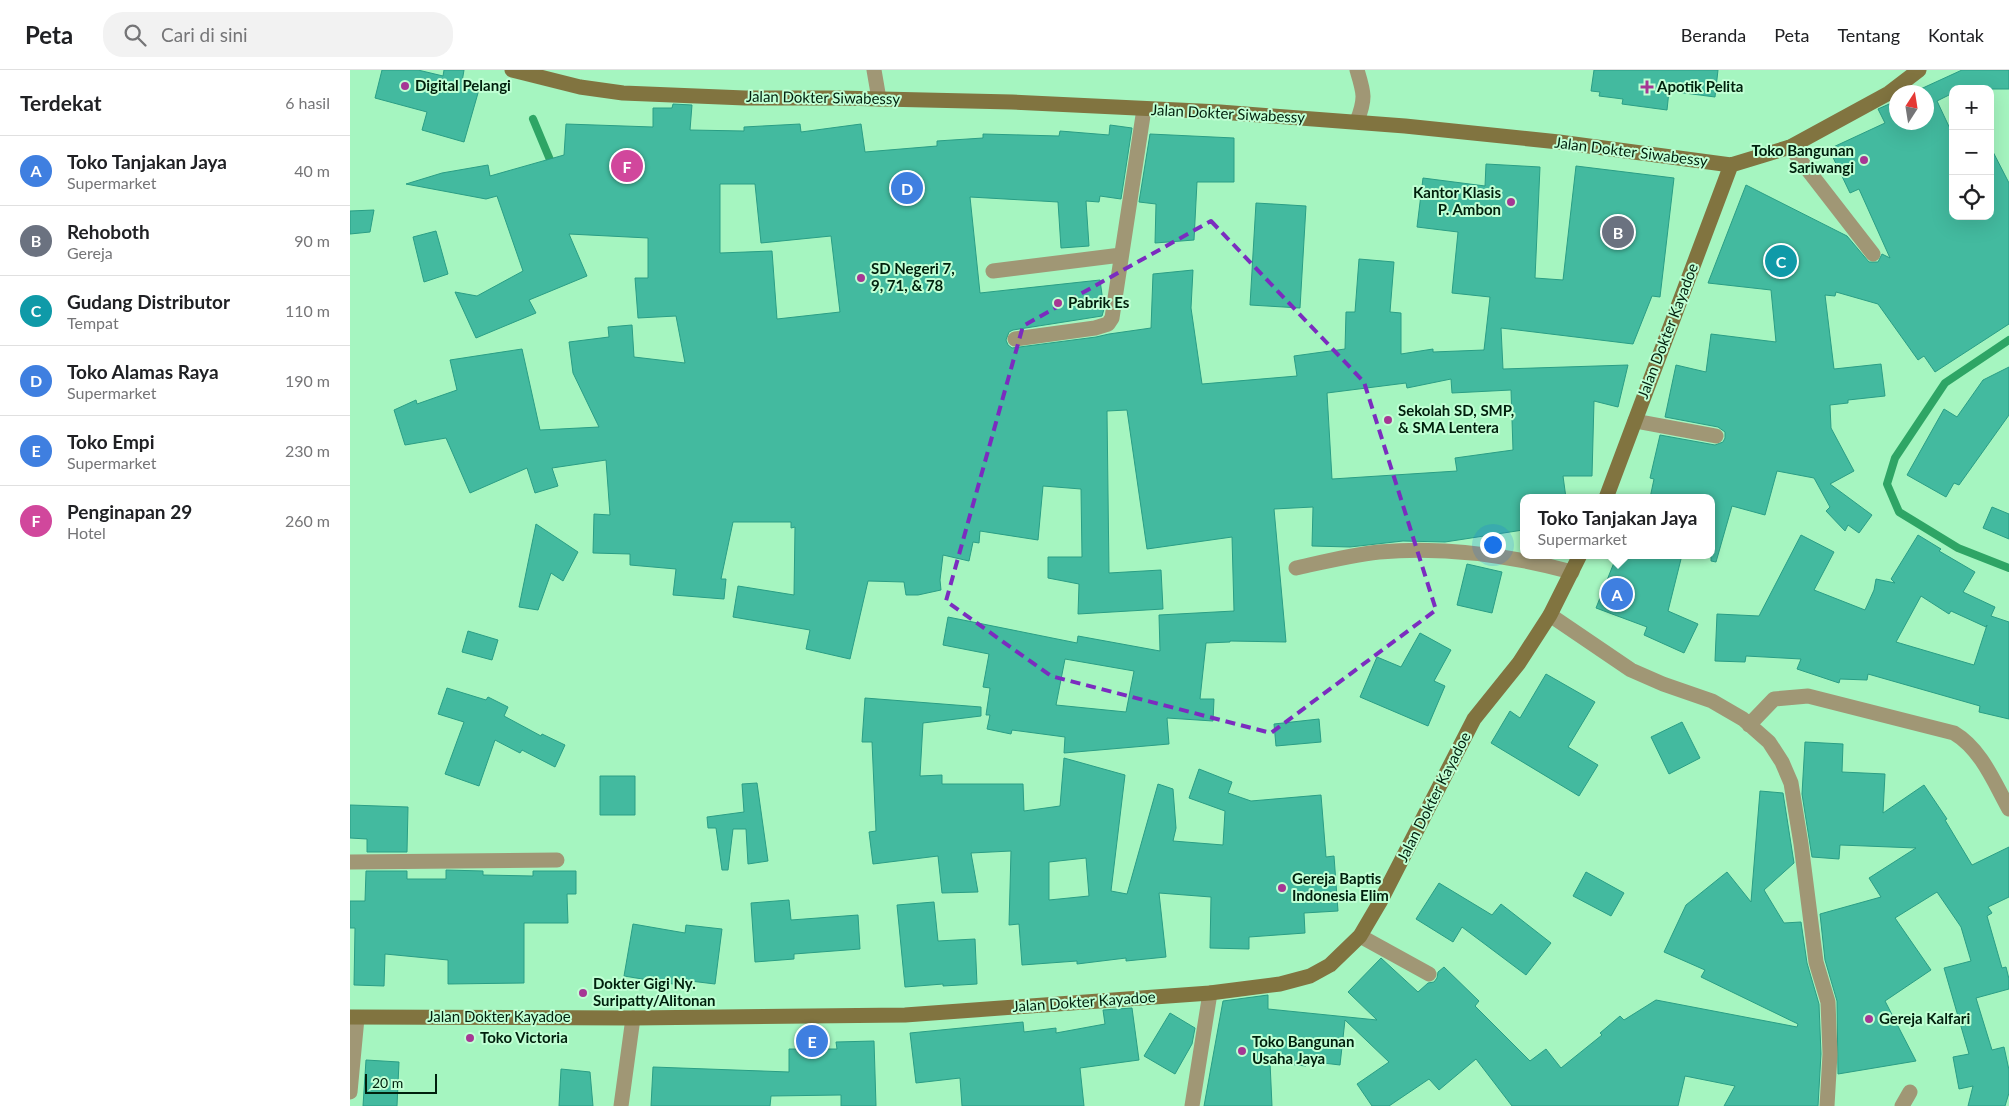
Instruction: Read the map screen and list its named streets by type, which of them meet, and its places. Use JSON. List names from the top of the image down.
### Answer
{
  "streets": {
    "street": ["Jalan Dokter Siwabessy", "Jalan Dokter Kayadoe"]
  },
  "crossings": [
    ["Jalan Dokter Siwabessy", "Jalan Dokter Kayadoe"]
  ],
  "places": {
    "other": [
      "Digital Pelangi",
      "Toko Bangunan Sariwangi",
      "Kantor Klasis P. Ambon",
      "SD Negeri 7, 9, 71, & 78",
      "Pabrik Es",
      "Sekolah SD, SMP, & SMA Lentera",
      "Gereja Baptis Indonesia Elim",
      "Dokter Gigi Ny. Suripatty/Alitonan",
      "Gereja Kalfari",
      "Toko Victoria",
      "Toko Bangunan Usaha Jaya"
    ],
    "health": ["Apotik Pelita"]
  },
  "scale_bar": "20 m",
  "north": "top",
  "page": {
    "header": "Peta",
    "search": "Cari di sini",
    "nav": [
      "Beranda",
      "Peta",
      "Tentang",
      "Kontak"
    ],
    "heading": ["Terdekat", "6 hasil"],
    "map_buttons": ["+", "−"],
    "list": [
      {
        "mark": "A",
        "name": "Toko Tanjakan Jaya",
        "note": "Supermarket",
        "value": "40 m"
      },
      {
        "mark": "B",
        "name": "Rehoboth",
        "note": "Gereja",
        "value": "90 m"
      },
      {
        "mark": "C",
        "name": "Gudang Distributor",
        "note": "Tempat",
        "value": "110 m"
      },
      {
        "mark": "D",
        "name": "Toko Alamas Raya",
        "note": "Supermarket",
        "value": "190 m"
      },
      {
        "mark": "E",
        "name": "Toko Empi",
        "note": "Supermarket",
        "value": "230 m"
      },
      {
        "mark": "F",
        "name": "Penginapan 29",
        "note": "Hotel",
        "value": "260 m"
      }
    ],
    "pins": [
      "F",
      "D",
      "B",
      "C",
      "A",
      "E"
    ],
    "popup": ["Toko Tanjakan Jaya", "Supermarket"],
    "scale": "20 m"
  }
}
